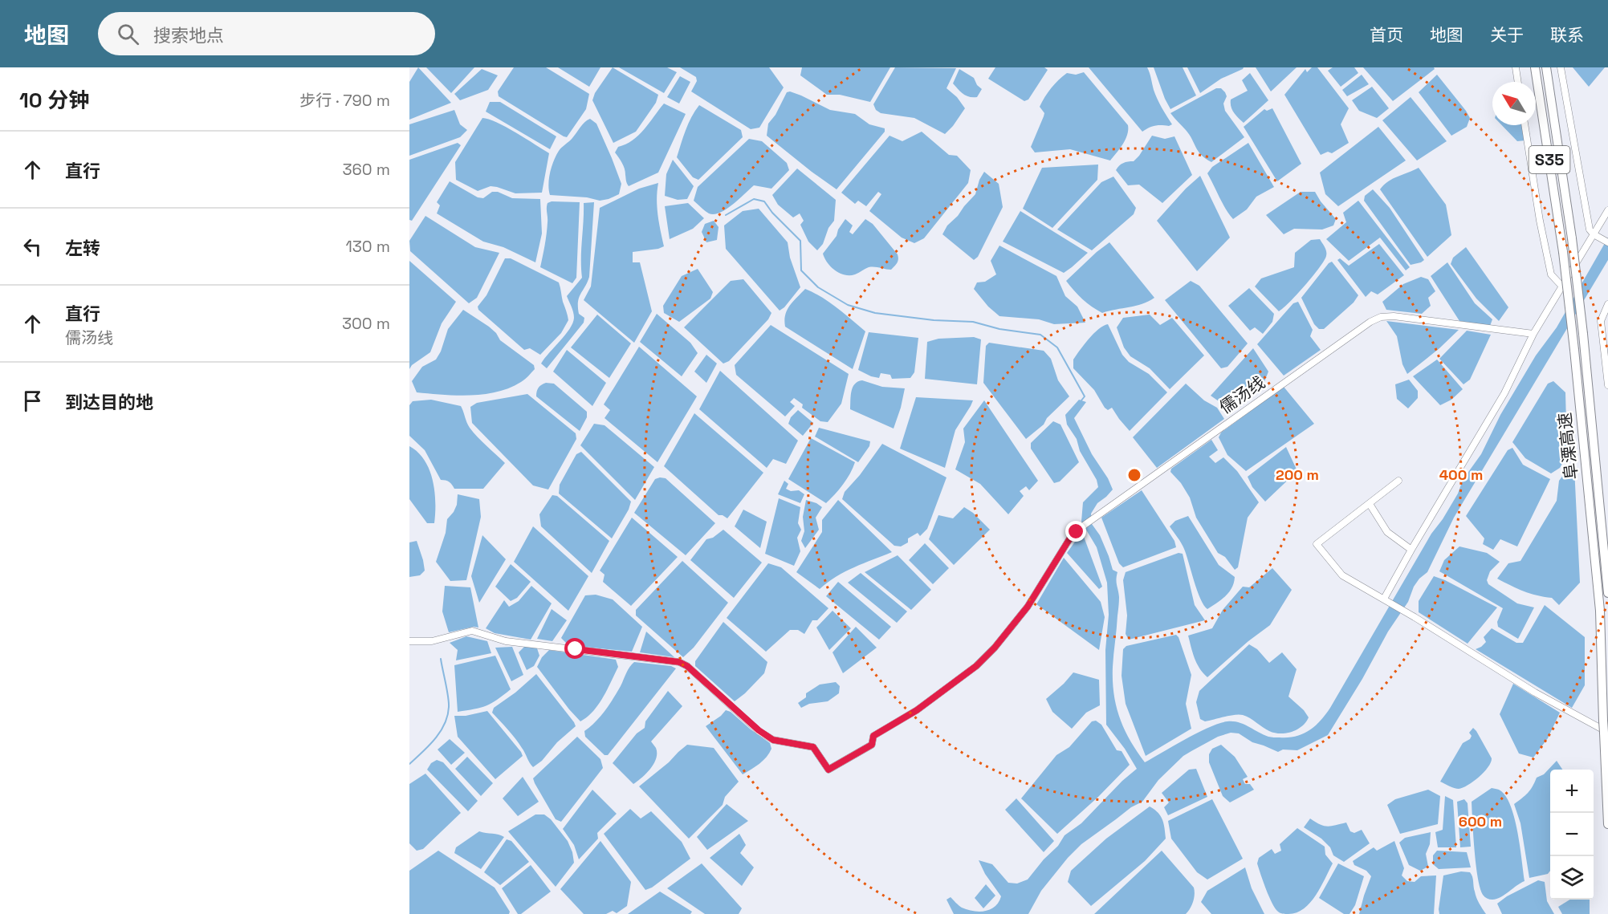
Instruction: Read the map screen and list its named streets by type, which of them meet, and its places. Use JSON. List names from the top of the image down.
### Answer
{
  "streets": {
    "highway": ["S35", "阜溧高速"],
    "street": ["儒汤线"]
  },
  "north": "top left",
  "page": {
    "header": "地图",
    "search": "搜索地点",
    "nav": [
      "首页",
      "地图",
      "关于",
      "联系"
    ],
    "heading": ["10 分钟", "步行 · 790 m"],
    "list": [
      ["直行", "360 m"],
      ["左转", "130 m"],
      ["直行", "儒汤线", "300 m"],
      "到达目的地"
    ],
    "map_buttons": ["+", "−"]
  },
  "rings": ["200 m", "400 m", "600 m"]
}
